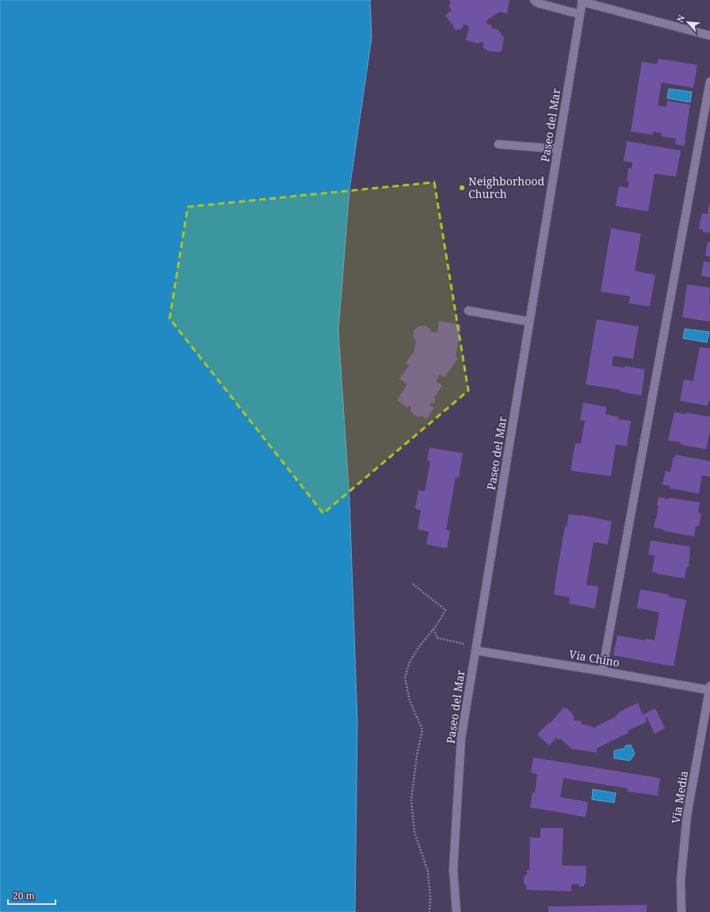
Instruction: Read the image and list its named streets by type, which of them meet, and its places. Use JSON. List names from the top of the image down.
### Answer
{
  "streets": {
    "street": ["Paseo del Mar", "Via Chino", "Via Media"]
  },
  "crossings": [
    ["Paseo del Mar", "Via Chino"],
    ["Via Chino", "Via Media"]
  ],
  "places": ["Neighborhood Church"],
  "scale_bar": "20 m",
  "north": "top left"
}
